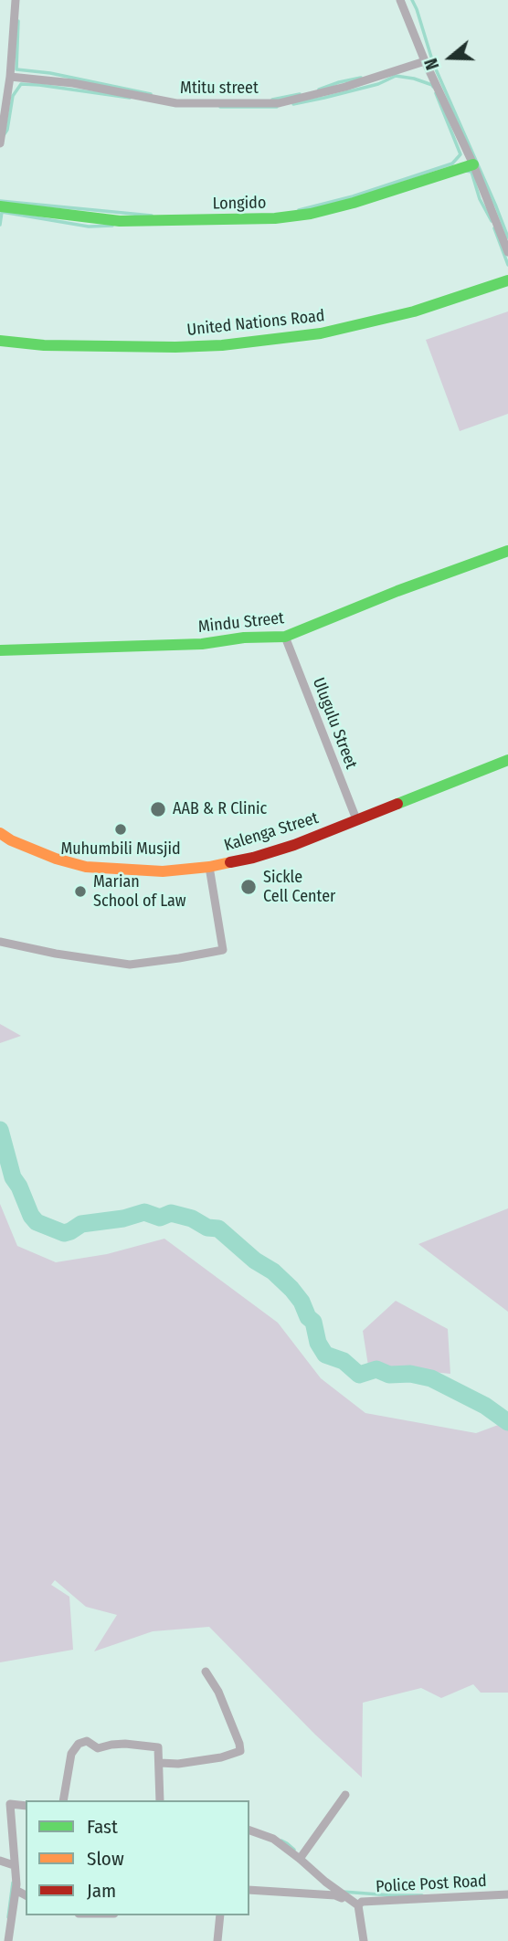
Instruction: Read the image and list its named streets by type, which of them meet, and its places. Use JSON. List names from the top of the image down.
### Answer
{
  "streets": {
    "street": [
      "Mtitu street",
      "Longido",
      "United Nations Road",
      "Mindu Street",
      "Ulugulu Street",
      "Kalenga Street",
      "Police Post Road"
    ]
  },
  "crossings": [
    ["Mindu Street", "Ulugulu Street"],
    ["Ulugulu Street", "Kalenga Street"]
  ],
  "places": [
    "AAB & R Clinic",
    "Muhumbili Musjid",
    "Sickle Cell Center",
    "Marian School of Law"
  ],
  "legend": ["Fast", "Slow", "Jam"],
  "north": "left"
}
